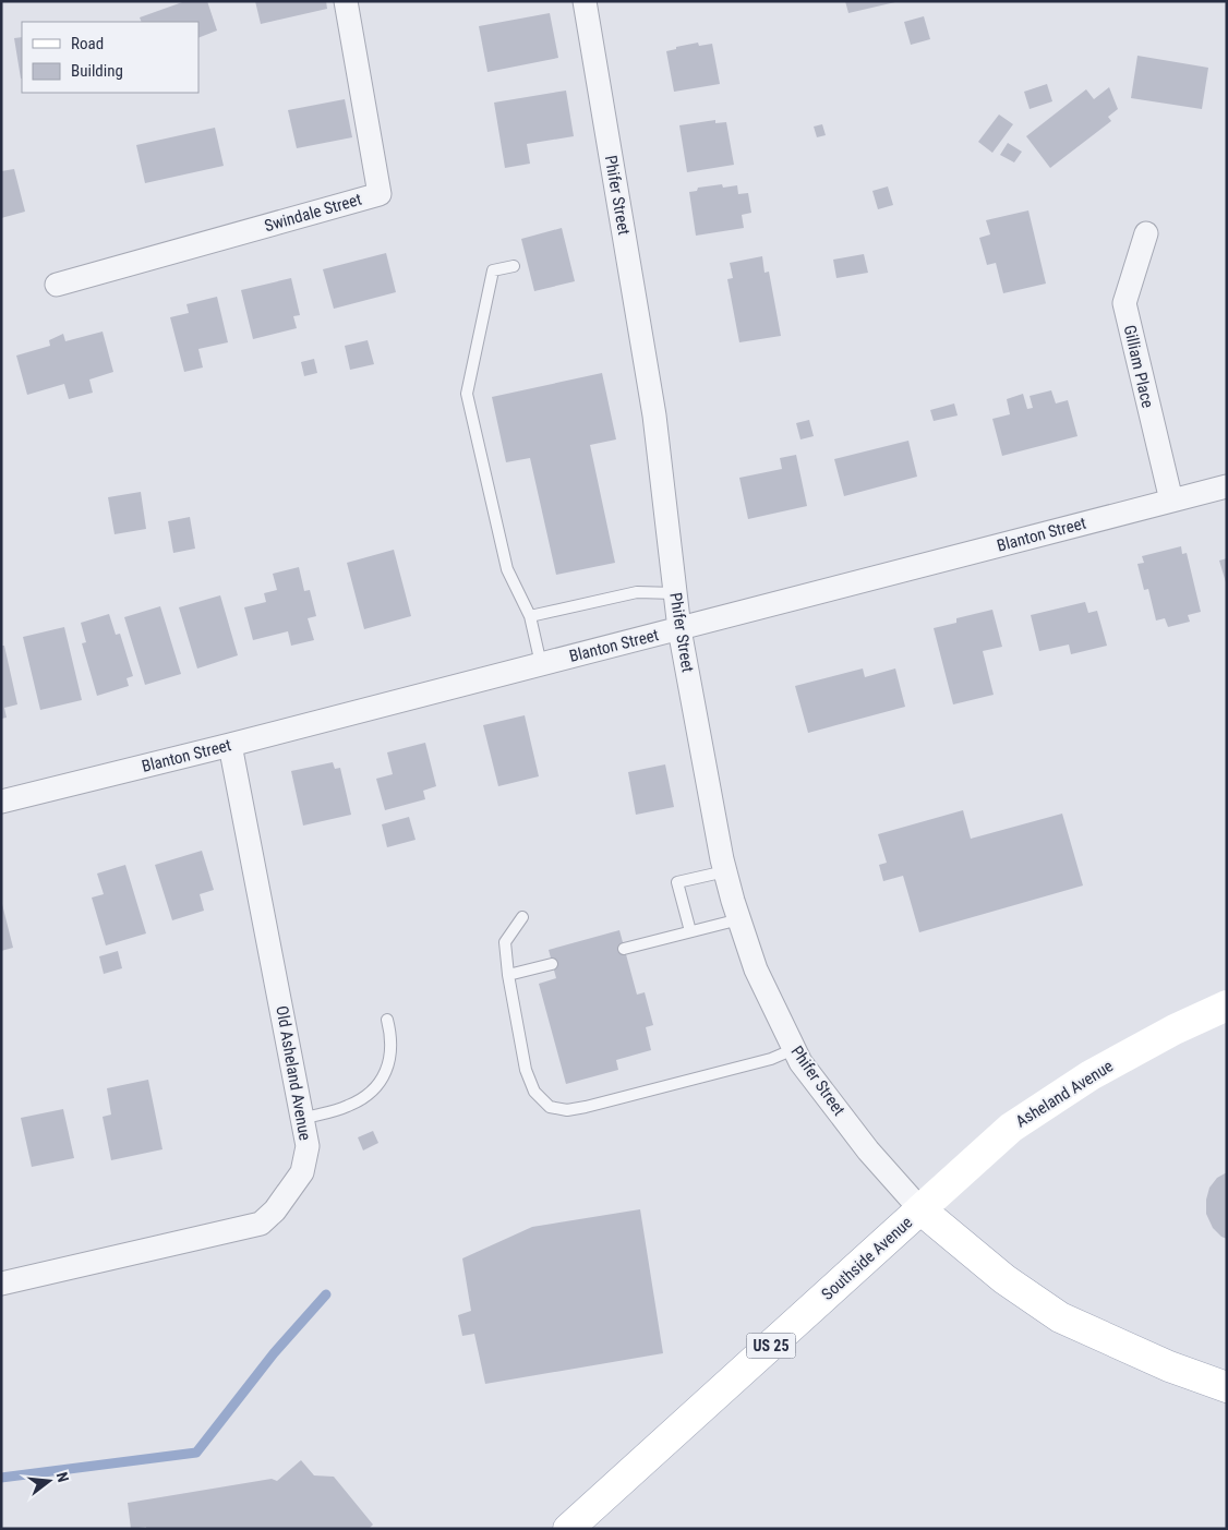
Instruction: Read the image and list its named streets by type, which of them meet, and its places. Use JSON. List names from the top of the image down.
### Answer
{
  "streets": {
    "main road": ["Asheland Avenue", "Southside Avenue", "US 25"],
    "street": [
      "Phifer Street",
      "Swindale Street",
      "Gilliam Place",
      "Blanton Street",
      "Old Asheland Avenue"
    ]
  },
  "crossings": [
    ["Phifer Street", "Blanton Street"],
    ["Phifer Street", "Asheland Avenue"],
    ["Phifer Street", "Southside Avenue"],
    ["Gilliam Place", "Blanton Street"],
    ["Blanton Street", "Old Asheland Avenue"],
    ["Asheland Avenue", "Southside Avenue"]
  ],
  "legend": ["Road", "Building"],
  "north": "right"
}
